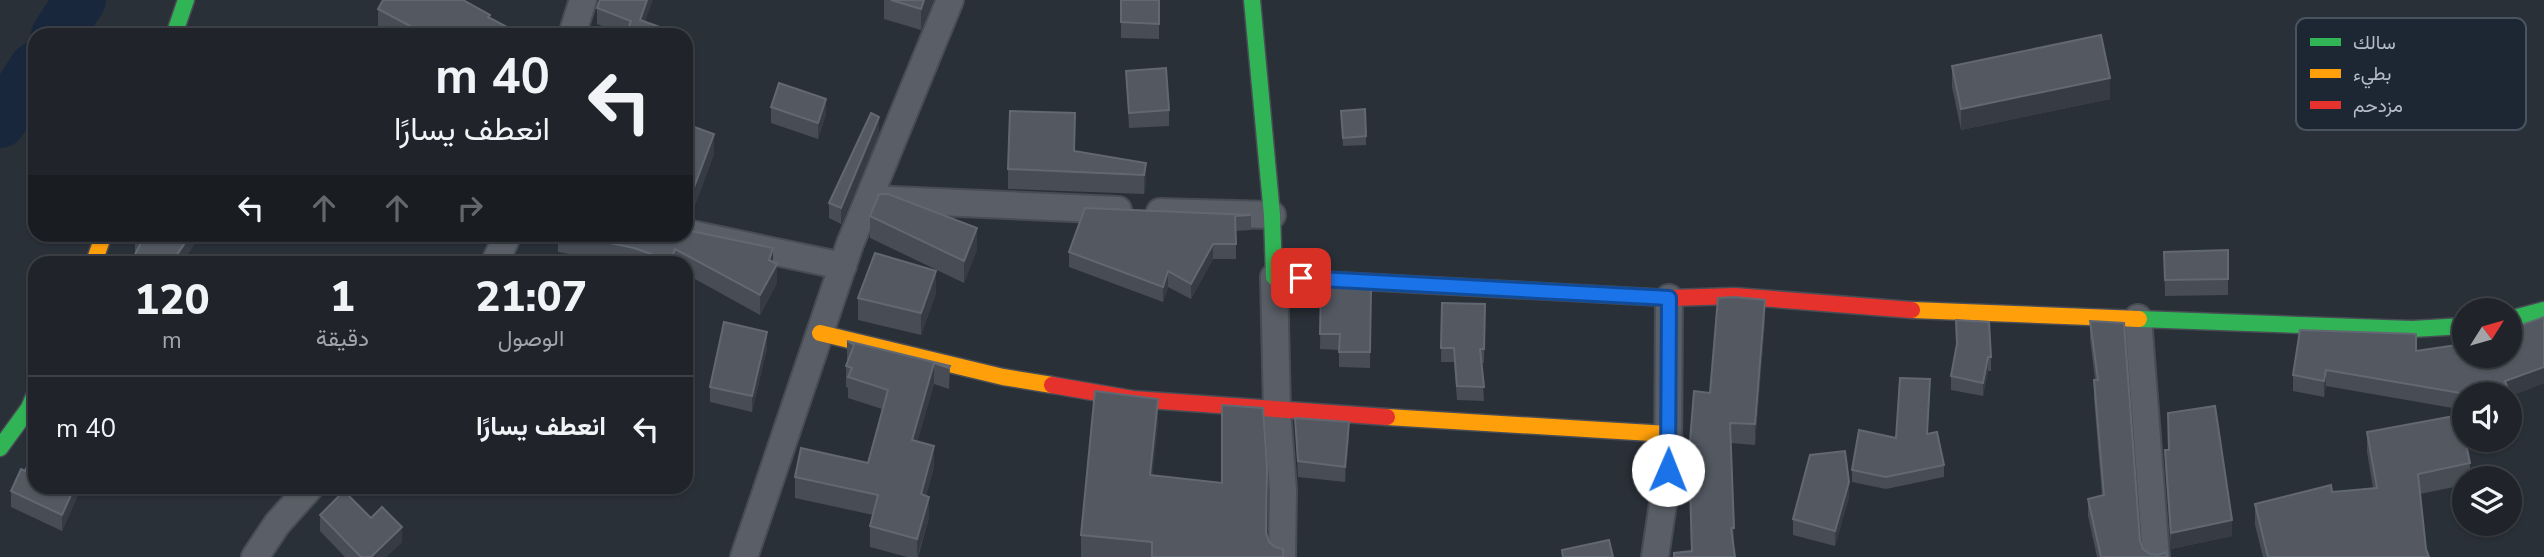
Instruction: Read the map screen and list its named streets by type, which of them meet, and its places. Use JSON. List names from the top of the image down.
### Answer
{
  "legend": ["سالك", "بطيء", "مزدحم"],
  "north": "top right",
  "page": {
    "turn": ["40 m", "انعطف يسارًا"],
    "eta": [
      "21:07",
      "الوصول",
      "1",
      "دقيقة",
      "120",
      "m"
    ],
    "list": [
      {
        "name": "انعطف يسارًا",
        "value": "40 m"
      }
    ]
  }
}
